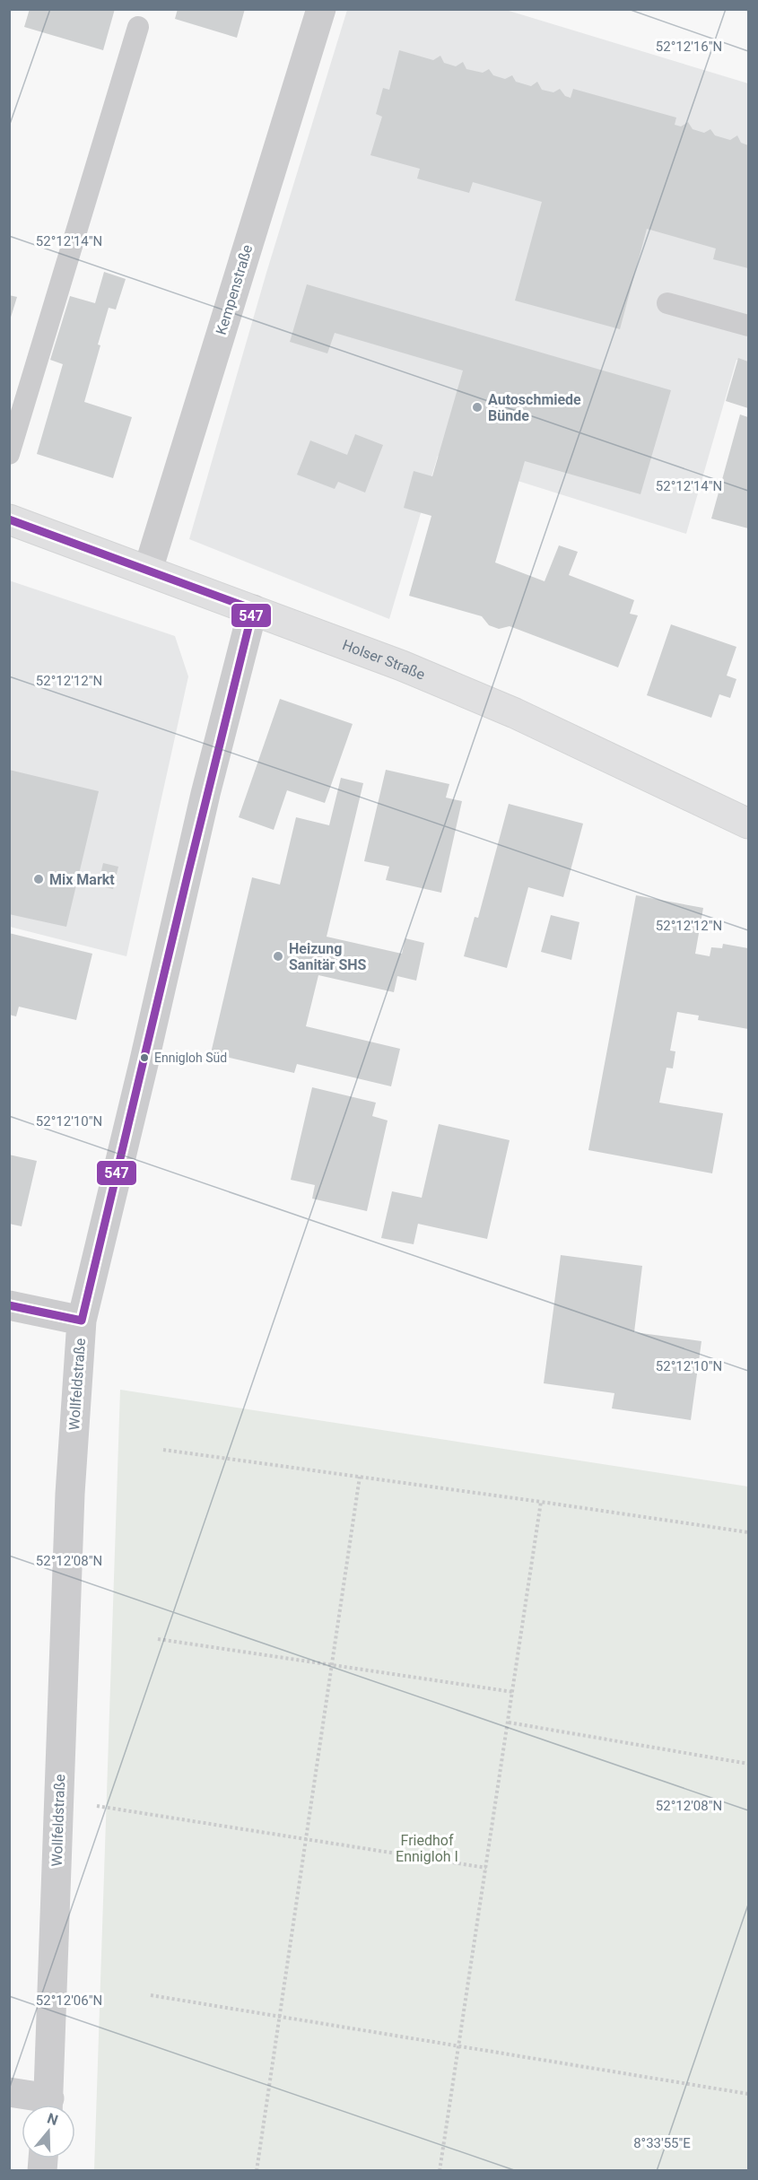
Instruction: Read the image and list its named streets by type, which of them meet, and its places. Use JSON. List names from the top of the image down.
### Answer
{
  "streets": {
    "main road": ["Holser Straße"],
    "street": ["Kempenstraße", "Wollfeldstraße"]
  },
  "crossings": [
    ["Kempenstraße", "Holser Straße"],
    ["Holser Straße", "Wollfeldstraße"]
  ],
  "parks": ["Friedhof Ennigloh I"],
  "places": [
    "Autoschmiede Bünde",
    "Mix Markt",
    "Heizung Sanitär SHS",
    "Ennigloh Süd"
  ],
  "lines": ["transit line 547"],
  "north": "top",
  "coordinates": [
    "52°12'16\"N",
    "52°12'14\"N",
    "52°12'12\"N",
    "52°12'10\"N",
    "52°12'08\"N",
    "52°12'06\"N",
    "8°33'55\"E"
  ]
}
